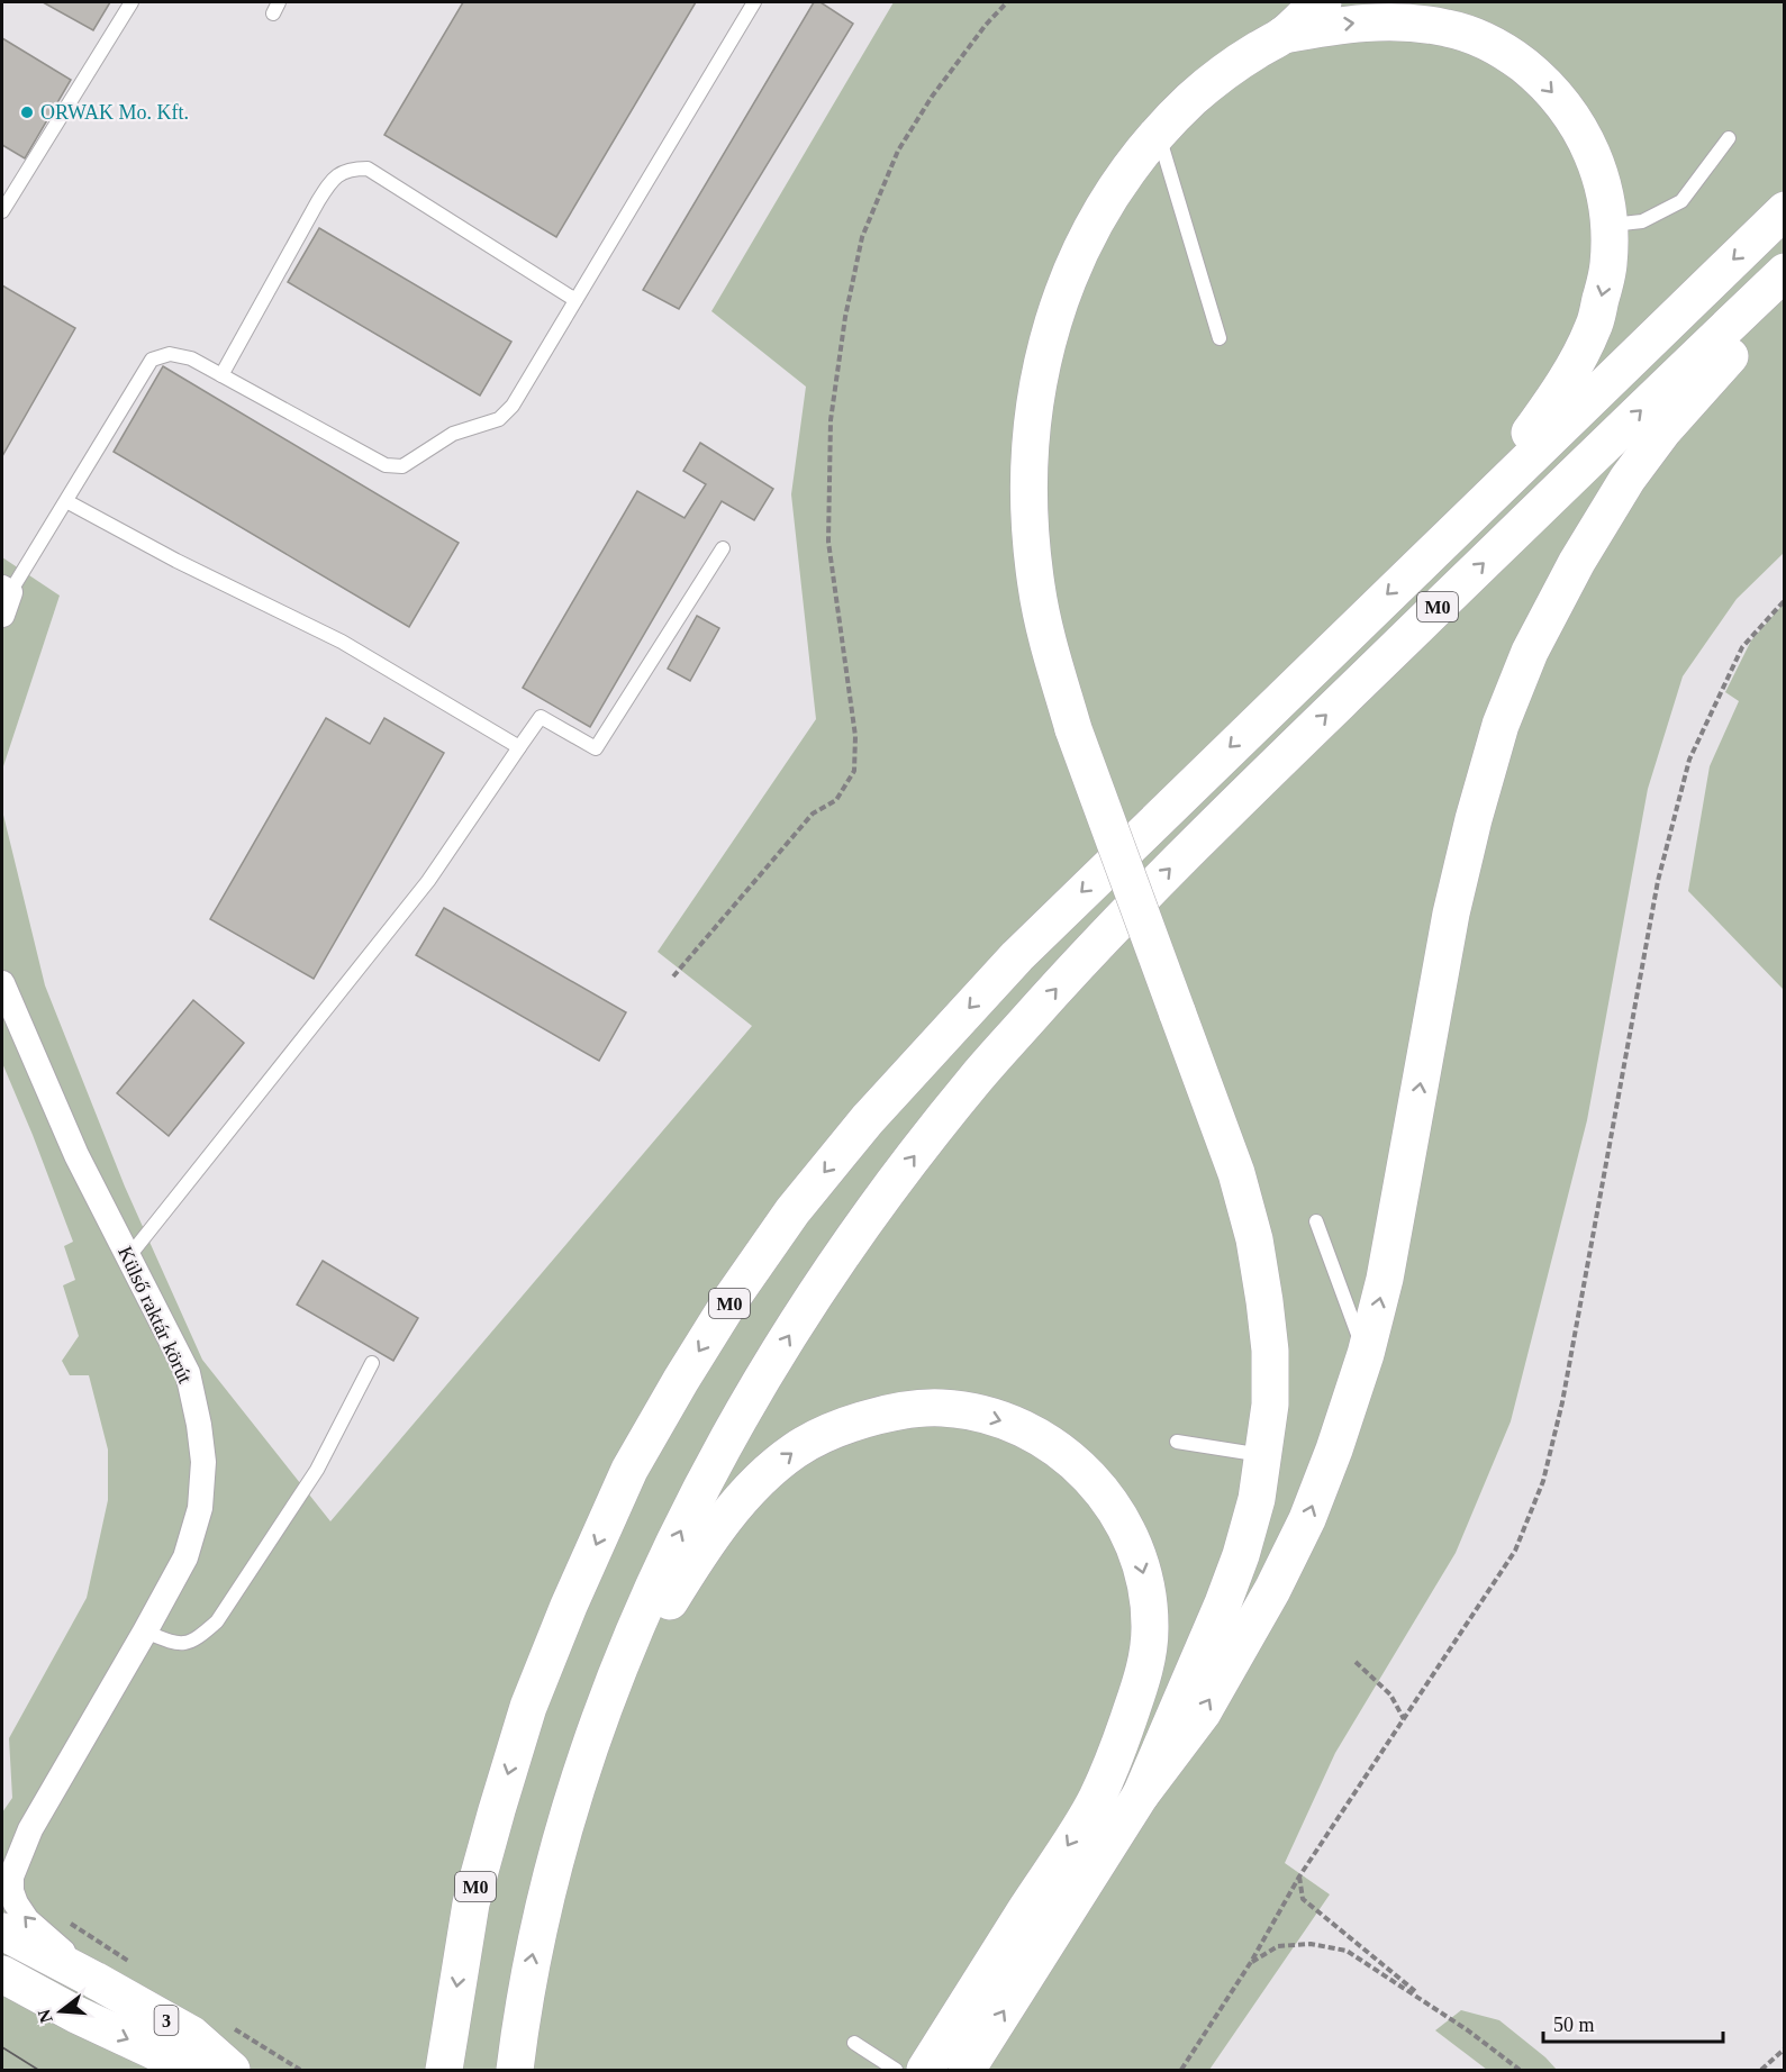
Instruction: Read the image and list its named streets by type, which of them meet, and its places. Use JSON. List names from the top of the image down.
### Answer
{
  "streets": {
    "main road": ["M0", "3"],
    "street": ["Külső raktár körút"]
  },
  "crossings": [
    ["Külső raktár körút", "3"]
  ],
  "places": ["ORWAK Mo. Kft."],
  "scale_bar": "50 m",
  "north": "left"
}
